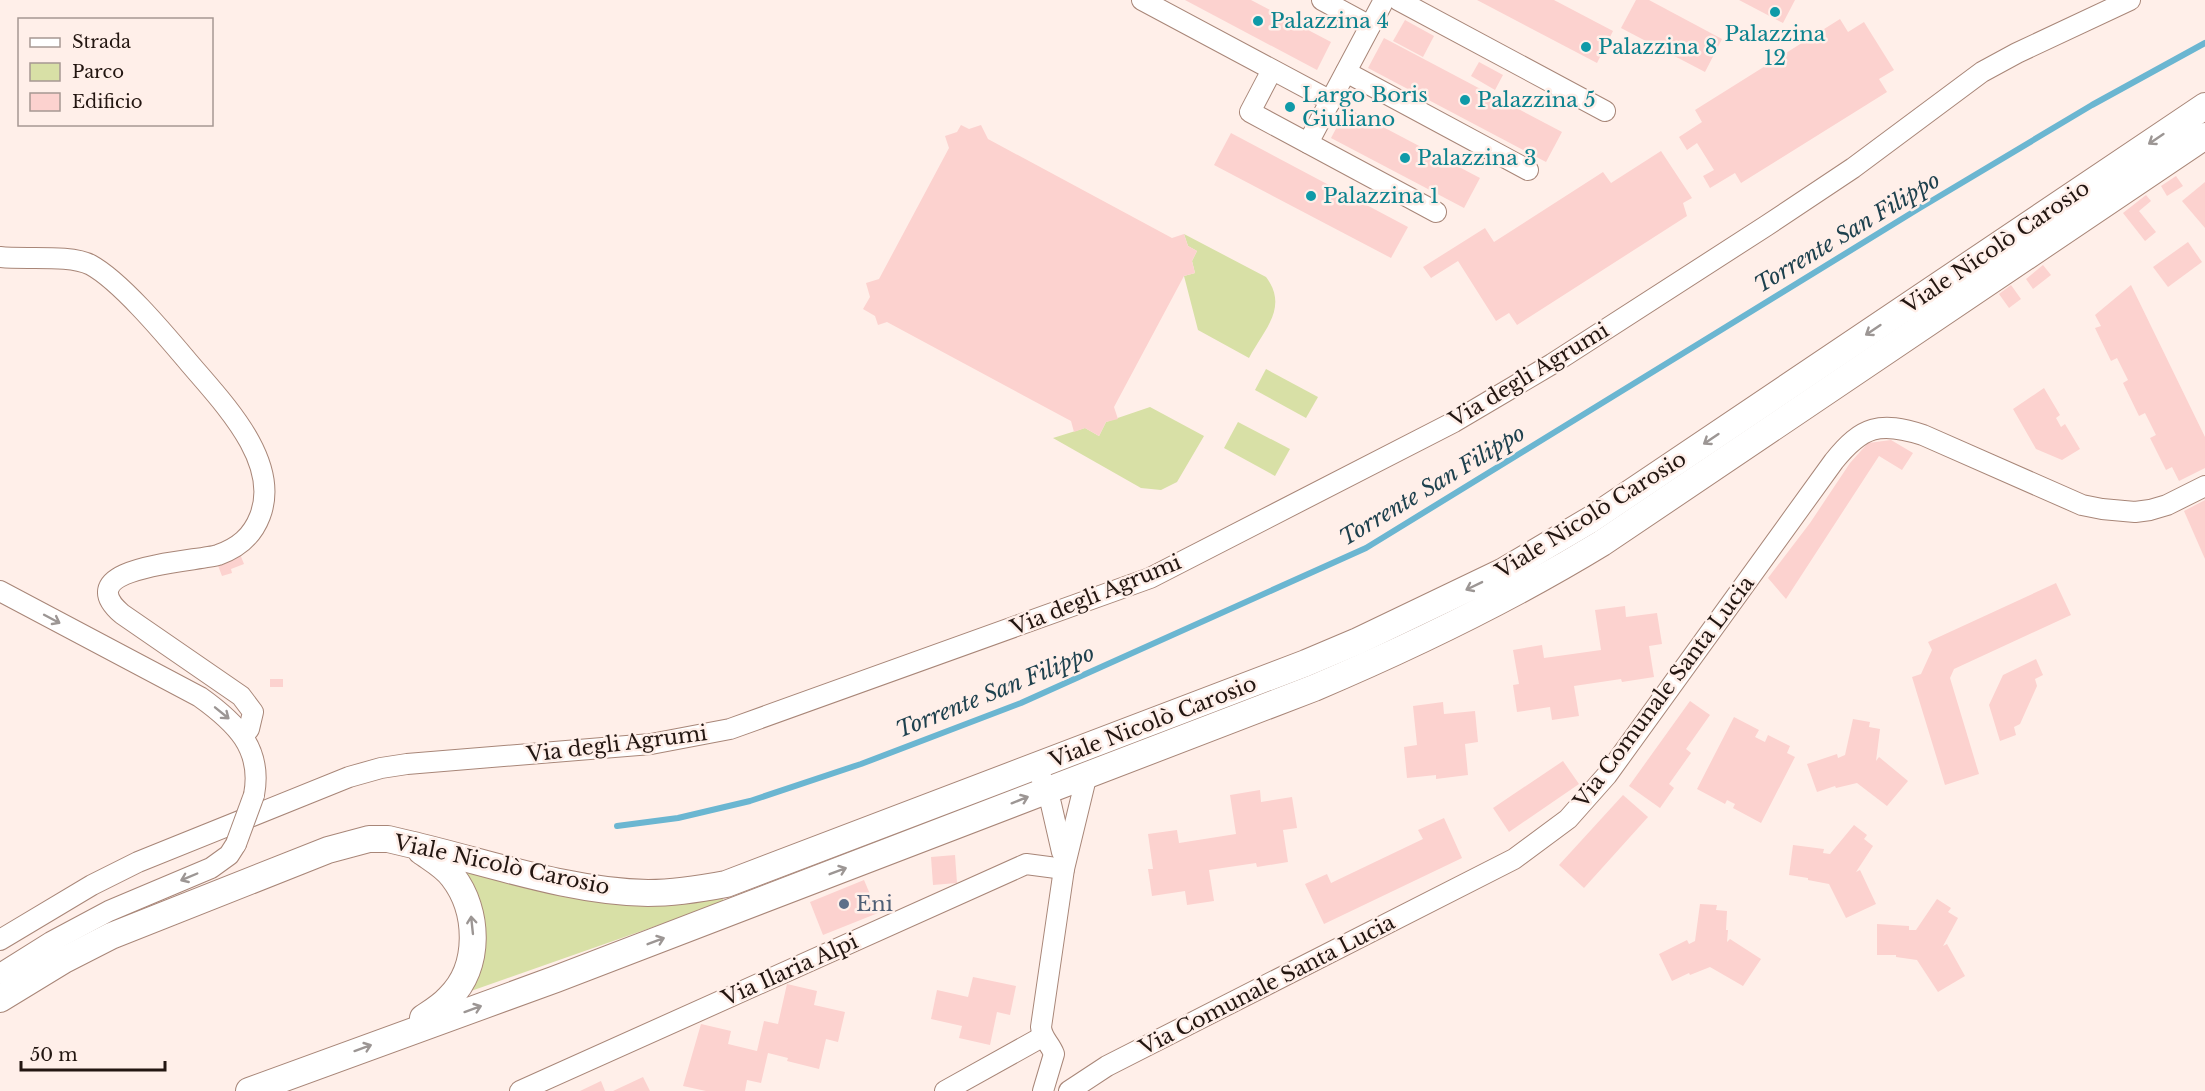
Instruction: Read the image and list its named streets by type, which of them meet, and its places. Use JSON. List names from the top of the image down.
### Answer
{
  "streets": {
    "main road": ["Viale Nicolò Carosio"],
    "street": ["Via degli Agrumi", "Via Comunale Santa Lucia", "Via Ilaria Alpi"]
  },
  "water": ["Torrente San Filippo"],
  "places": [
    "Palazzina 12",
    "Palazzina 4",
    "Palazzina 8",
    "Palazzina 5",
    "Largo Boris Giuliano",
    "Palazzina 3",
    "Palazzina 1",
    "Eni"
  ],
  "legend": ["Strada", "Parco", "Edificio"],
  "scale_bar": "50 m"
}
